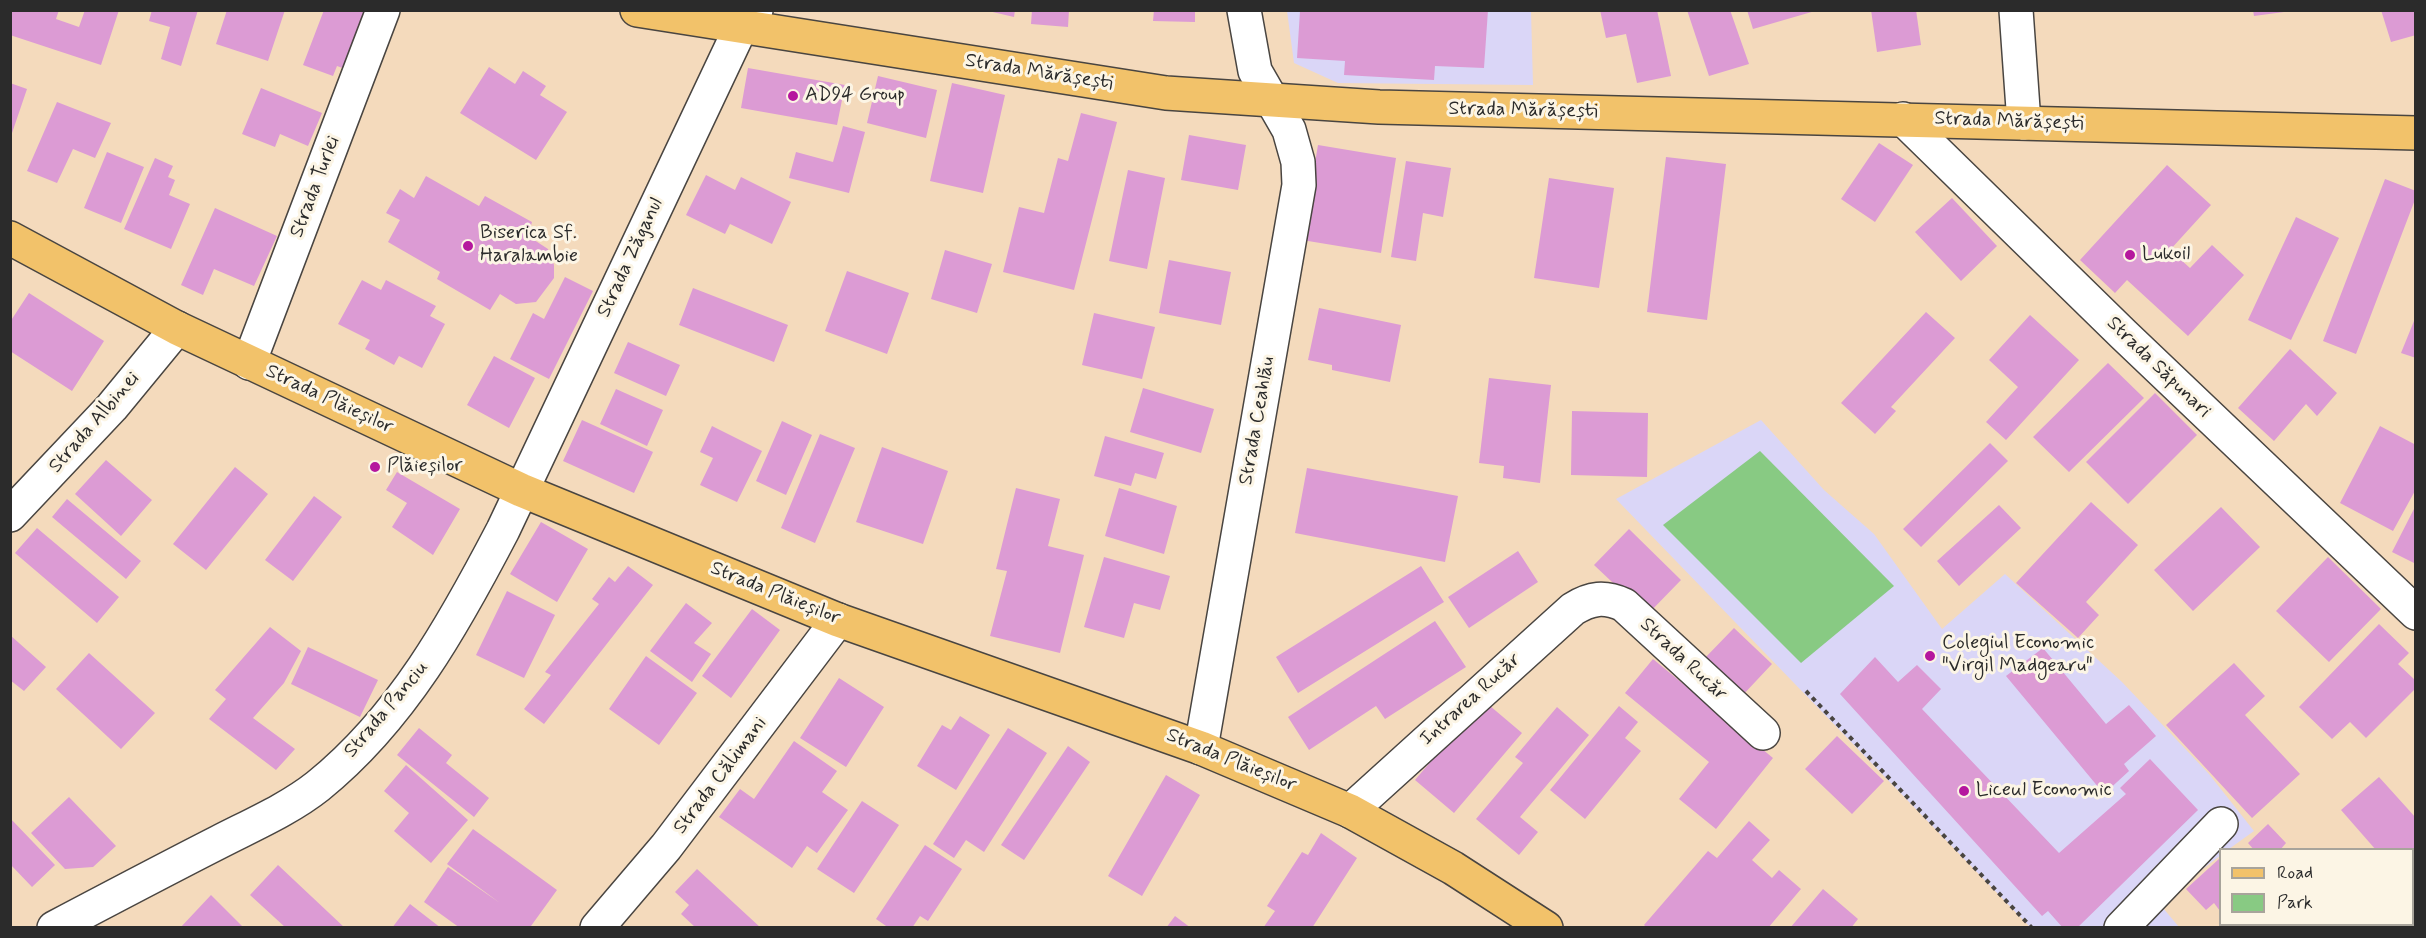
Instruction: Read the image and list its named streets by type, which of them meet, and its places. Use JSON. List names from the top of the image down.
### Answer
{
  "streets": {
    "main road": ["Strada Mărășești", "Strada Plăieșilor"],
    "street": [
      "Strada Turlei",
      "Strada Zăganul",
      "Strada Săpunari",
      "Strada Ceahlău",
      "Strada Albinei",
      "Strada Rucăr",
      "Intrarea Rucăr",
      "Strada Panciu",
      "Strada Călimani"
    ]
  },
  "crossings": [
    ["Strada Mărășești", "Strada Zăganul"],
    ["Strada Mărășești", "Strada Săpunari"],
    ["Strada Mărășești", "Strada Ceahlău"],
    ["Strada Turlei", "Strada Plăieșilor"],
    ["Strada Zăganul", "Strada Plăieșilor"],
    ["Strada Zăganul", "Strada Panciu"],
    ["Strada Plăieșilor", "Strada Ceahlău"],
    ["Strada Plăieșilor", "Strada Albinei"],
    ["Strada Plăieșilor", "Intrarea Rucăr"],
    ["Strada Plăieșilor", "Strada Panciu"],
    ["Strada Plăieșilor", "Strada Călimani"],
    ["Strada Rucăr", "Intrarea Rucăr"]
  ],
  "places": [
    "AD94 Group",
    "Biserica Sf. Haralambie",
    "Lukoil",
    "Plăieșilor",
    "Colegiul Economic \"Virgil Madgearu\"",
    "Liceul Economic"
  ],
  "legend": ["Road", "Park"]
}
